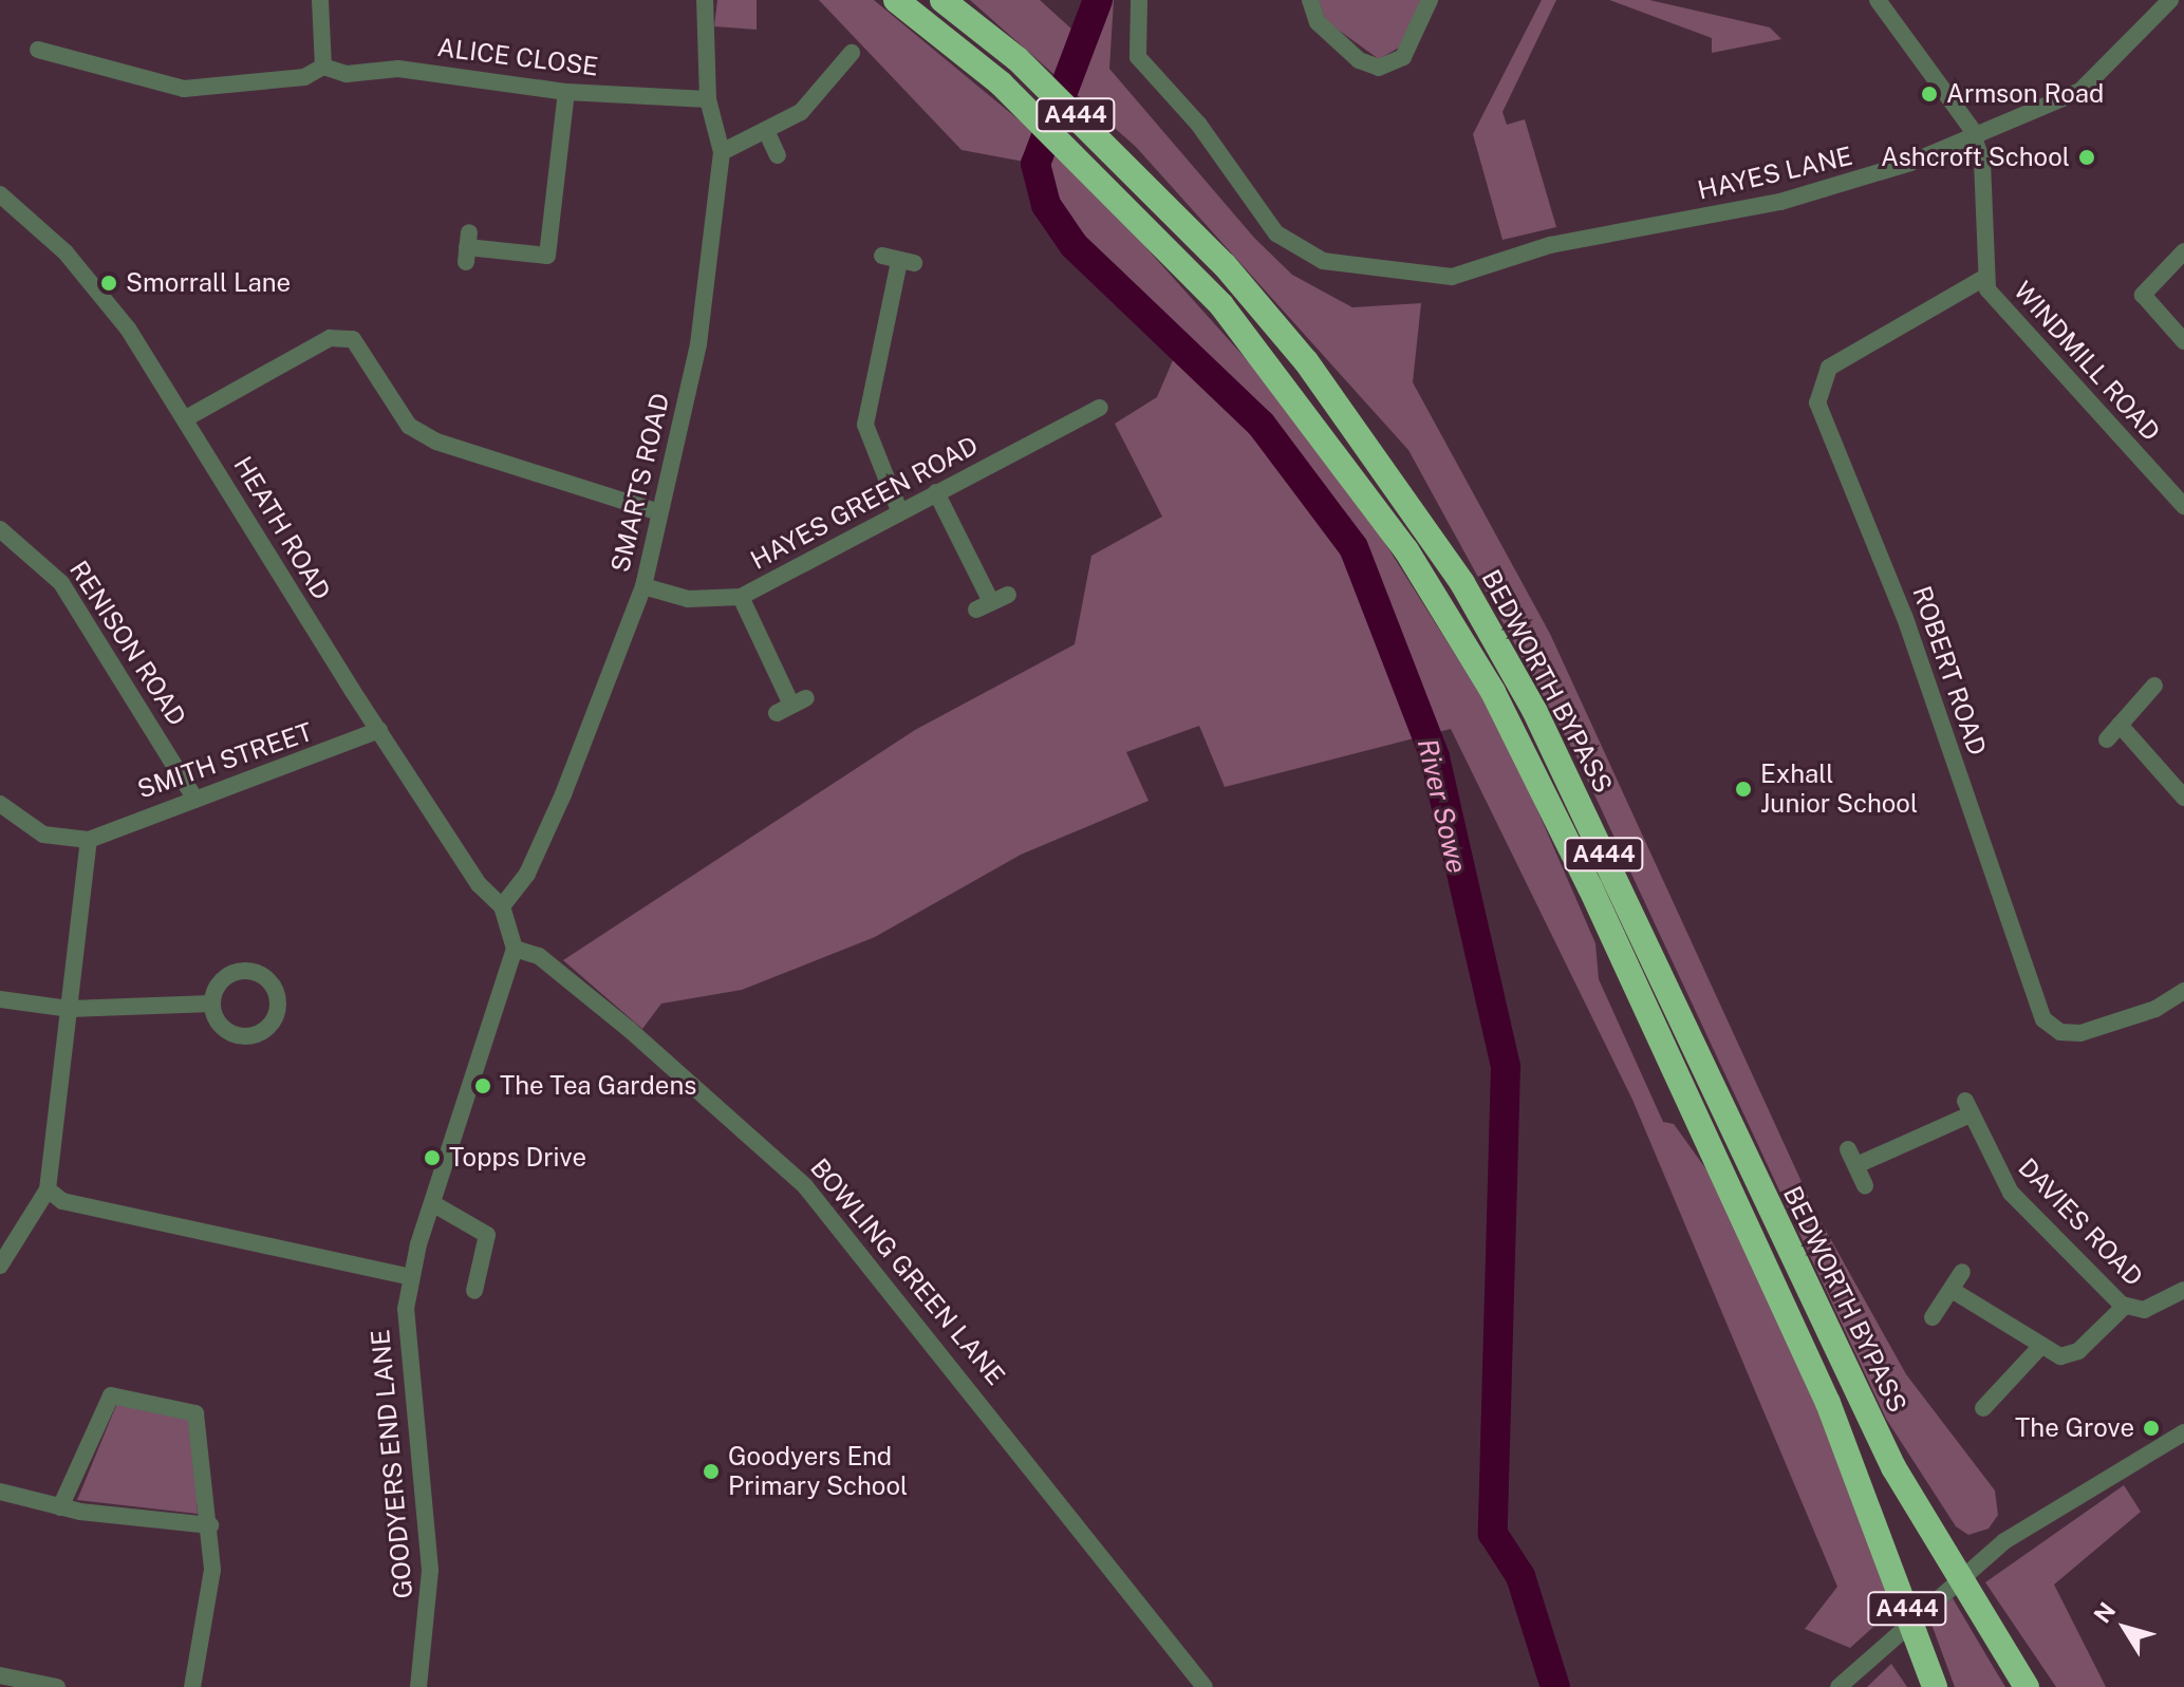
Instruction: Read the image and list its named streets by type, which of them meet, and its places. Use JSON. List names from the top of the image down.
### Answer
{
  "streets": {
    "highway": ["A444", "BEDWORTH BYPASS"],
    "street": [
      "ALICE CLOSE",
      "HAYES LANE",
      "WINDMILL ROAD",
      "SMARTS ROAD",
      "HAYES GREEN ROAD",
      "HEATH ROAD",
      "RENISON ROAD",
      "ROBERT ROAD",
      "SMITH STREET",
      "DAVIES ROAD",
      "BOWLING GREEN LANE",
      "GOODYERS END LANE"
    ]
  },
  "crossings": [
    ["ALICE CLOSE", "SMARTS ROAD"],
    ["HAYES LANE", "WINDMILL ROAD"],
    ["WINDMILL ROAD", "ROBERT ROAD"],
    ["SMARTS ROAD", "HAYES GREEN ROAD"],
    ["SMARTS ROAD", "HEATH ROAD"],
    ["HEATH ROAD", "SMITH STREET"],
    ["RENISON ROAD", "SMITH STREET"],
    ["BOWLING GREEN LANE", "GOODYERS END LANE"]
  ],
  "water": ["River Sowe"],
  "places": [
    "Armson Road",
    "Ashcroft School",
    "Smorrall Lane",
    "Exhall Junior School",
    "The Tea Gardens",
    "Topps Drive",
    "The Grove",
    "Goodyers End Primary School"
  ],
  "north": "top left"
}
